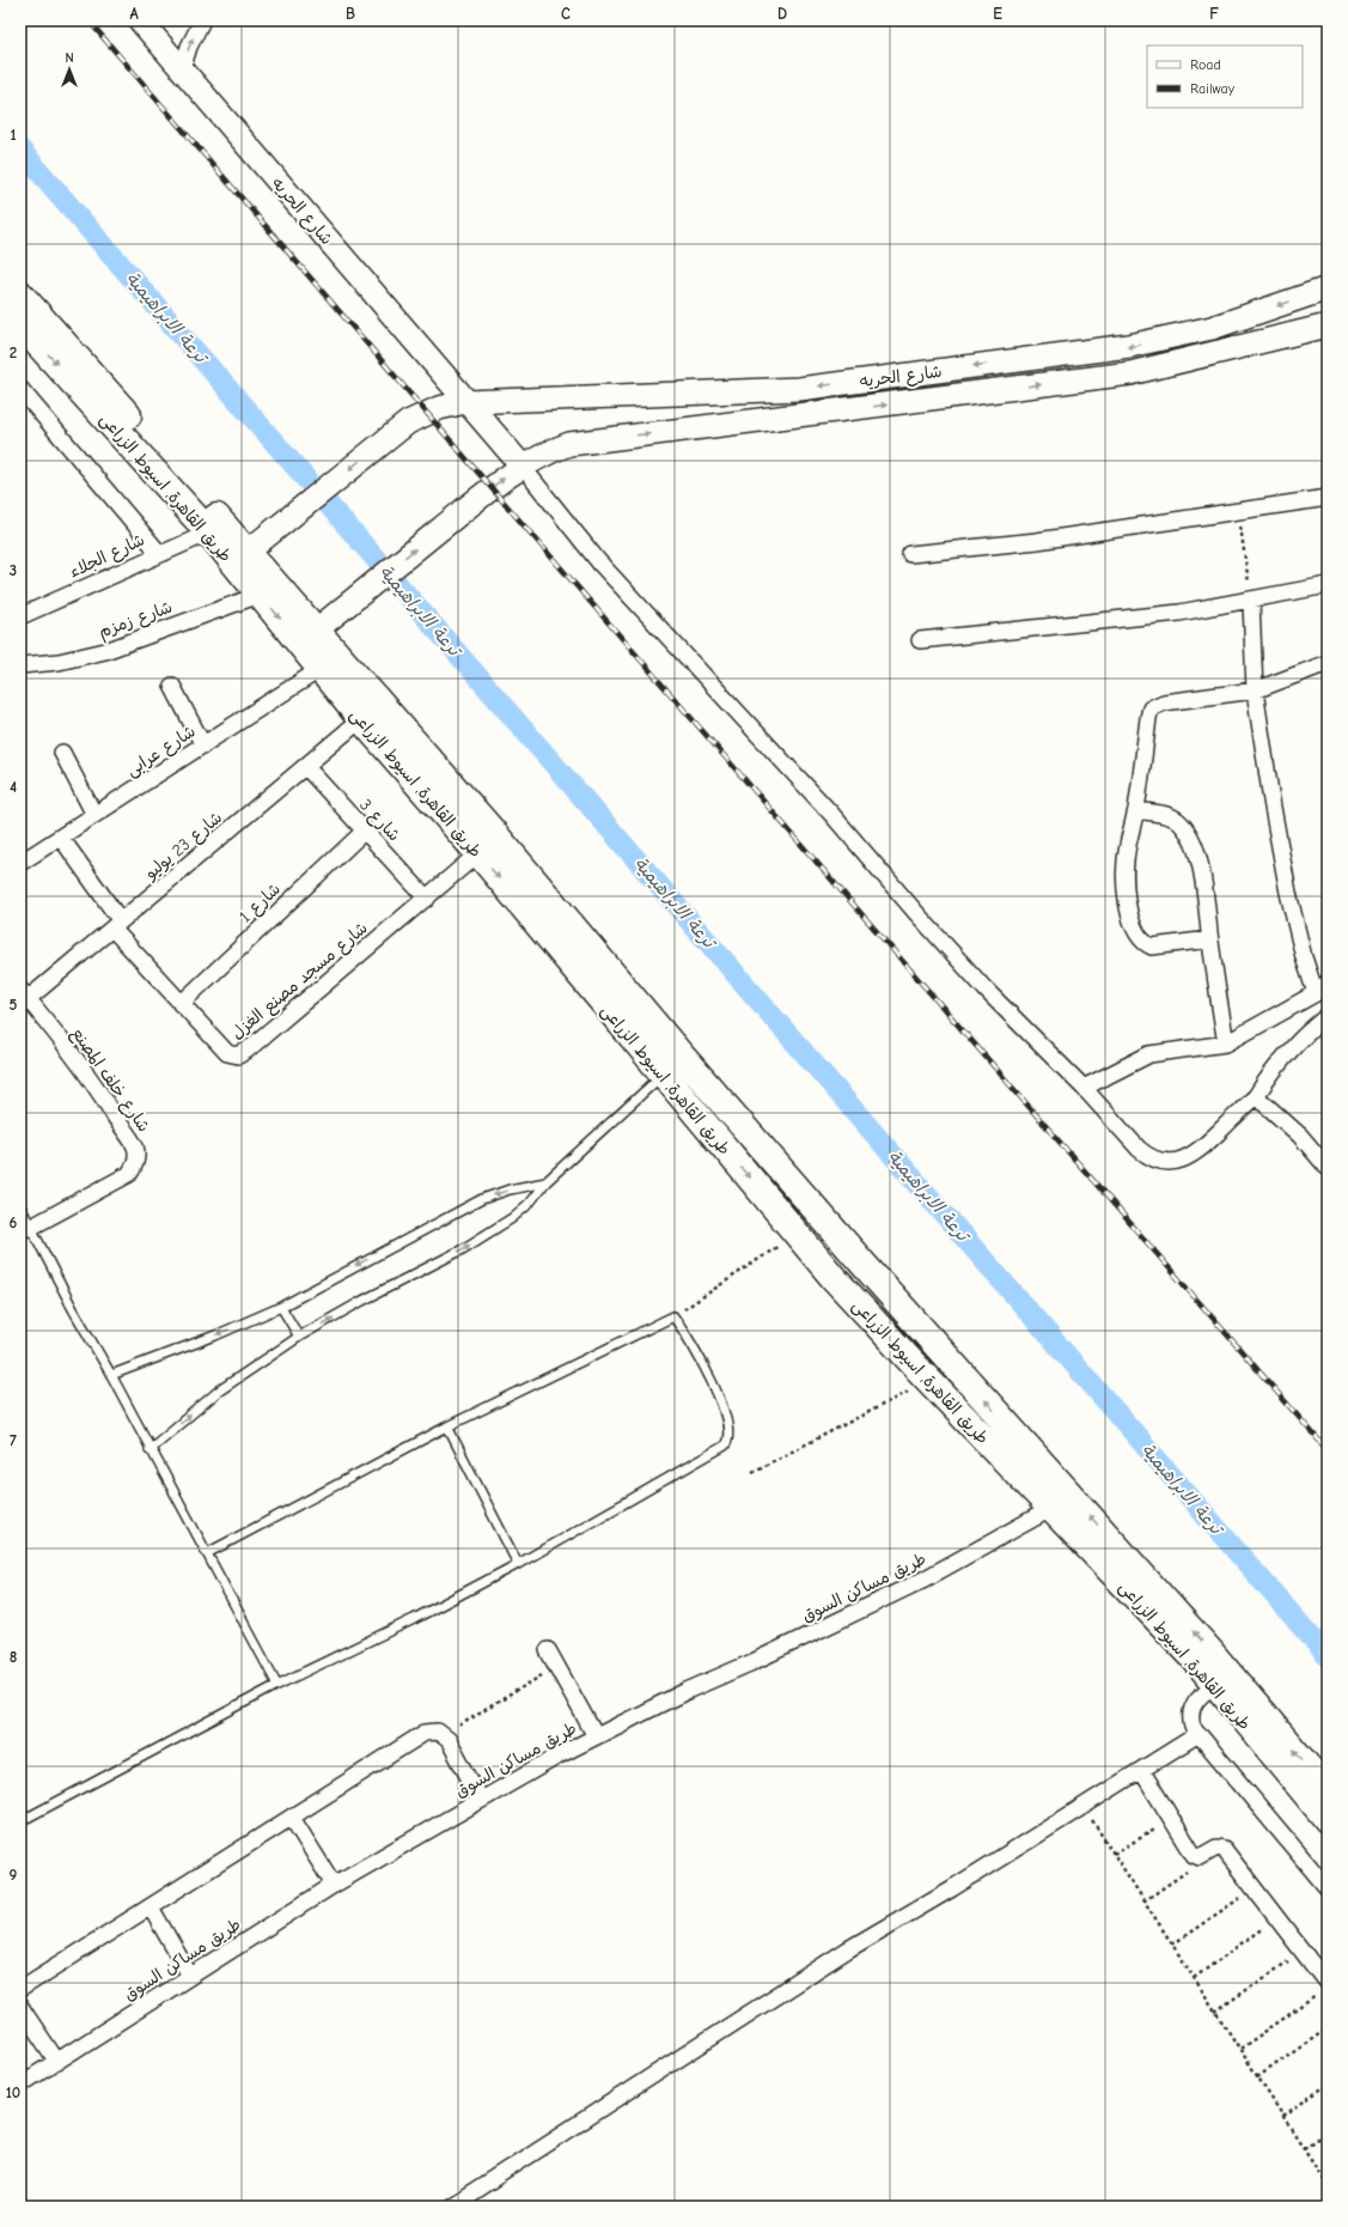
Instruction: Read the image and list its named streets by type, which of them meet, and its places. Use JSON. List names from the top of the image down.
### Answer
{
  "streets": {
    "highway": ["طريق القاهرة, اسيوط الزراعى"],
    "main road": ["شارع الحريه"],
    "street": [
      "شارع الجلاء",
      "شارع زمزم",
      "شارع عرابى",
      "شارع 3",
      "شارع 23 يوليو",
      "شارع 1",
      "شارع مسجد مصنع الغزل",
      "شارع خلف المصنع",
      "طريق مساكن السوق"
    ]
  },
  "crossings": [
    ["شارع الحريه", "طريق القاهرة, اسيوط الزراعى"],
    ["طريق القاهرة, اسيوط الزراعى", "شارع الجلاء"],
    ["طريق القاهرة, اسيوط الزراعى", "شارع زمزم"],
    ["طريق القاهرة, اسيوط الزراعى", "شارع عرابى"],
    ["طريق القاهرة, اسيوط الزراعى", "شارع 23 يوليو"],
    ["طريق القاهرة, اسيوط الزراعى", "شارع مسجد مصنع الغزل"],
    ["طريق القاهرة, اسيوط الزراعى", "طريق مساكن السوق"],
    ["شارع عرابى", "شارع مسجد مصنع الغزل"],
    ["شارع 3", "شارع 23 يوليو"],
    ["شارع 3", "شارع 1"],
    ["شارع 3", "شارع مسجد مصنع الغزل"],
    ["شارع 23 يوليو", "شارع مسجد مصنع الغزل"],
    ["شارع 23 يوليو", "شارع خلف المصنع"],
    ["شارع 1", "شارع مسجد مصنع الغزل"]
  ],
  "water": ["ترعة الابراهيمية"],
  "legend": ["Road", "Railway"],
  "north": "top",
  "grid": {
    "columns": [
      "A",
      "B",
      "C",
      "D",
      "E",
      "F"
    ],
    "rows": [
      "1",
      "2",
      "3",
      "4",
      "5",
      "6",
      "7",
      "8",
      "9",
      "10"
    ]
  }
}
